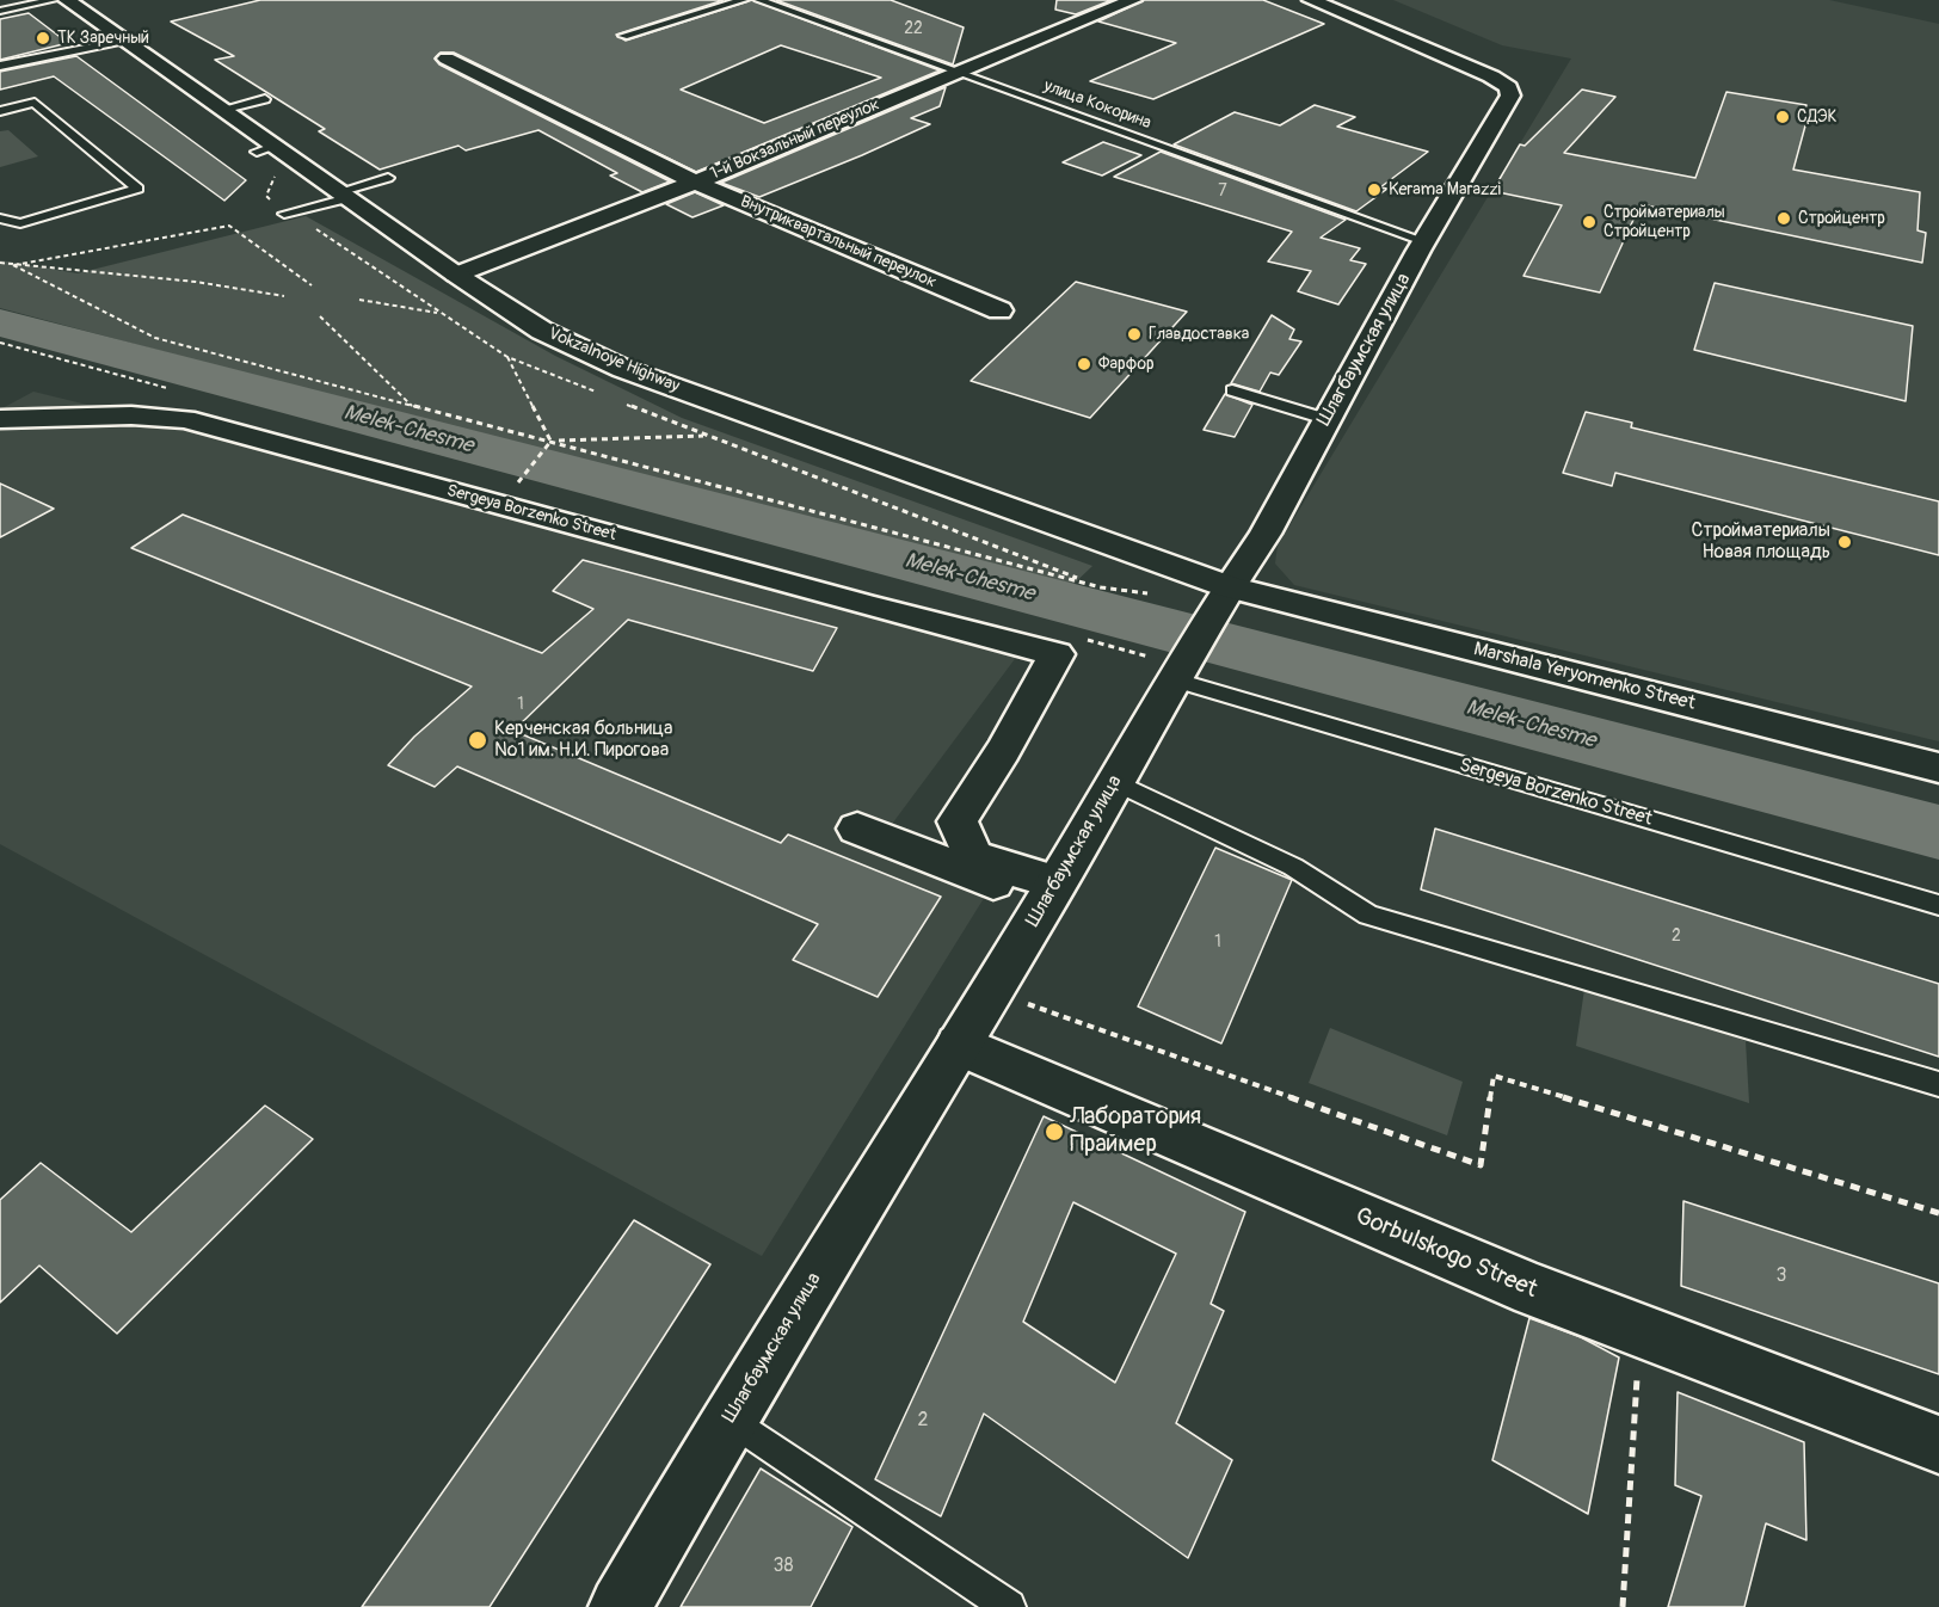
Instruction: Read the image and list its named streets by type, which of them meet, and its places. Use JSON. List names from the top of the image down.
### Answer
{
  "streets": {
    "street": [
      "1-й Вокзальный переулок",
      "Внутриквартальный переулок",
      "Шлагбаумская улица",
      "Vokzalnoye Highway",
      "Sergeya Borzenko Street",
      "Marshala Yeryomenko Street",
      "Gorbulskogo Street"
    ],
    "lane": ["улица Кокорина"]
  },
  "crossings": [
    ["улица Кокорина", "1-й Вокзальный переулок"],
    ["улица Кокорина", "Шлагбаумская улица"],
    ["1-й Вокзальный переулок", "Внутриквартальный переулок"],
    ["1-й Вокзальный переулок", "Vokzalnoye Highway"],
    ["Шлагбаумская улица", "Vokzalnoye Highway"],
    ["Шлагбаумская улица", "Sergeya Borzenko Street"],
    ["Шлагбаумская улица", "Marshala Yeryomenko Street"],
    ["Шлагбаумская улица", "Gorbulskogo Street"],
    ["Vokzalnoye Highway", "Marshala Yeryomenko Street"]
  ],
  "water": ["Melek-Chesme"],
  "places": [
    "ТК Заречный",
    "СДЭК",
    "Kerama Marazzi",
    "Стройцентр",
    "Стройматериалы Стройцентр",
    "Главдоставка",
    "Фарфор",
    "Стройматериалы Новая площадь",
    "Керченская больница №1 им. Н.И. Пирогова",
    "Лаборатория Праймер"
  ],
  "house_numbers": [
    "22",
    "7",
    "1",
    "2",
    "1",
    "3",
    "2",
    "38"
  ]
}
